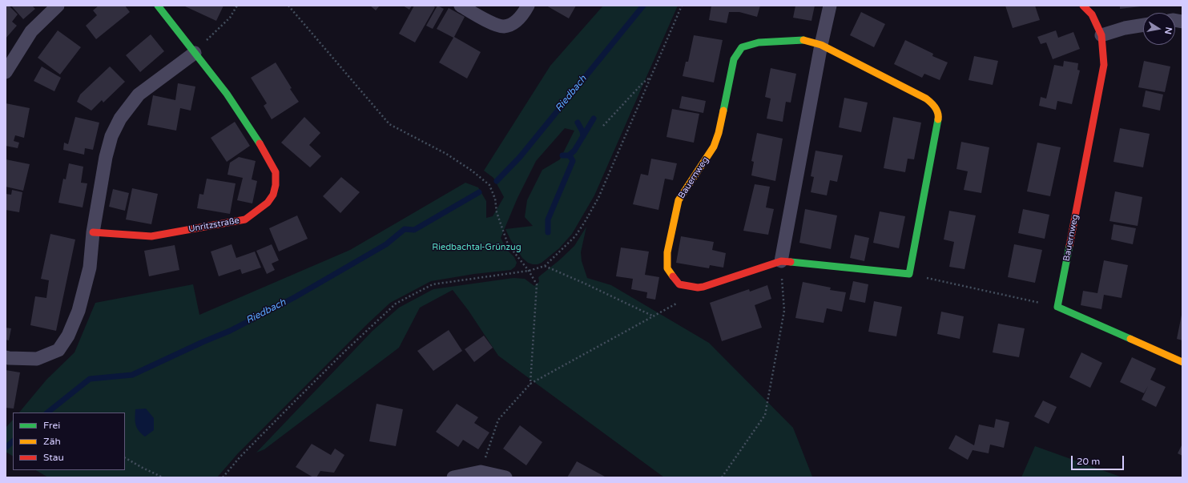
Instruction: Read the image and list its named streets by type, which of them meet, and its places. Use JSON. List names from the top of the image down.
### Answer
{
  "streets": {
    "street": ["Bauernweg", "Unritzstraße"]
  },
  "water": ["Riedbach"],
  "parks": ["Riedbachtal-Grünzug"],
  "legend": ["Frei", "Zäh", "Stau"],
  "scale_bar": "20 m",
  "north": "right"
}
